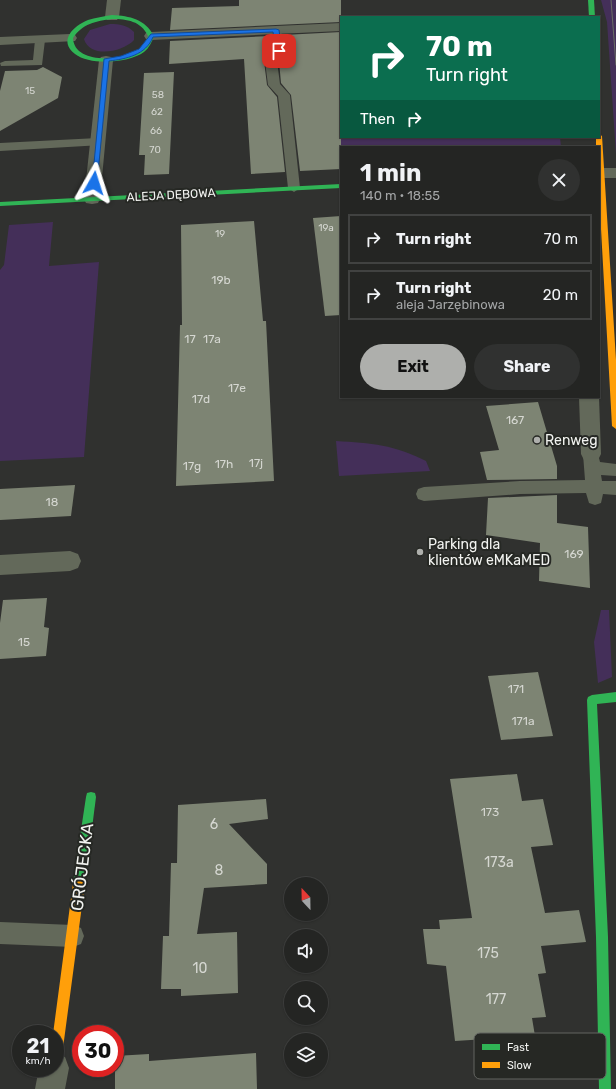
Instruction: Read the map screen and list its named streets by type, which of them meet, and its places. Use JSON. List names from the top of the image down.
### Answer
{
  "streets": {
    "street": ["ALEJA DĘBOWA", "GRÓJECKA"]
  },
  "places": ["Renweg", "Parking dla klientów eMKaMED"],
  "house_numbers": [
    "15",
    "58",
    "62",
    "66",
    "70",
    "19a",
    "19",
    "19b",
    "17",
    "17a",
    "17e",
    "17d",
    "167",
    "17j",
    "17h",
    "17g",
    "18",
    "169",
    "15",
    "171",
    "171a",
    "173",
    "6",
    "173a",
    "8",
    "175",
    "10",
    "177"
  ],
  "legend": ["Fast", "Slow"],
  "north": "top",
  "page": {
    "turn": ["70 m", "Turn right"],
    "then": "Then",
    "heading": ["1 min", "140 m · 18:55"],
    "list": [
      {
        "name": "Turn right",
        "value": "70 m"
      },
      {
        "name": "Turn right",
        "note": "aleja Jarzębinowa",
        "value": "20 m"
      }
    ],
    "buttons": ["Exit", "Share"],
    "speed": "21 km/h",
    "limit": "30"
  }
}
